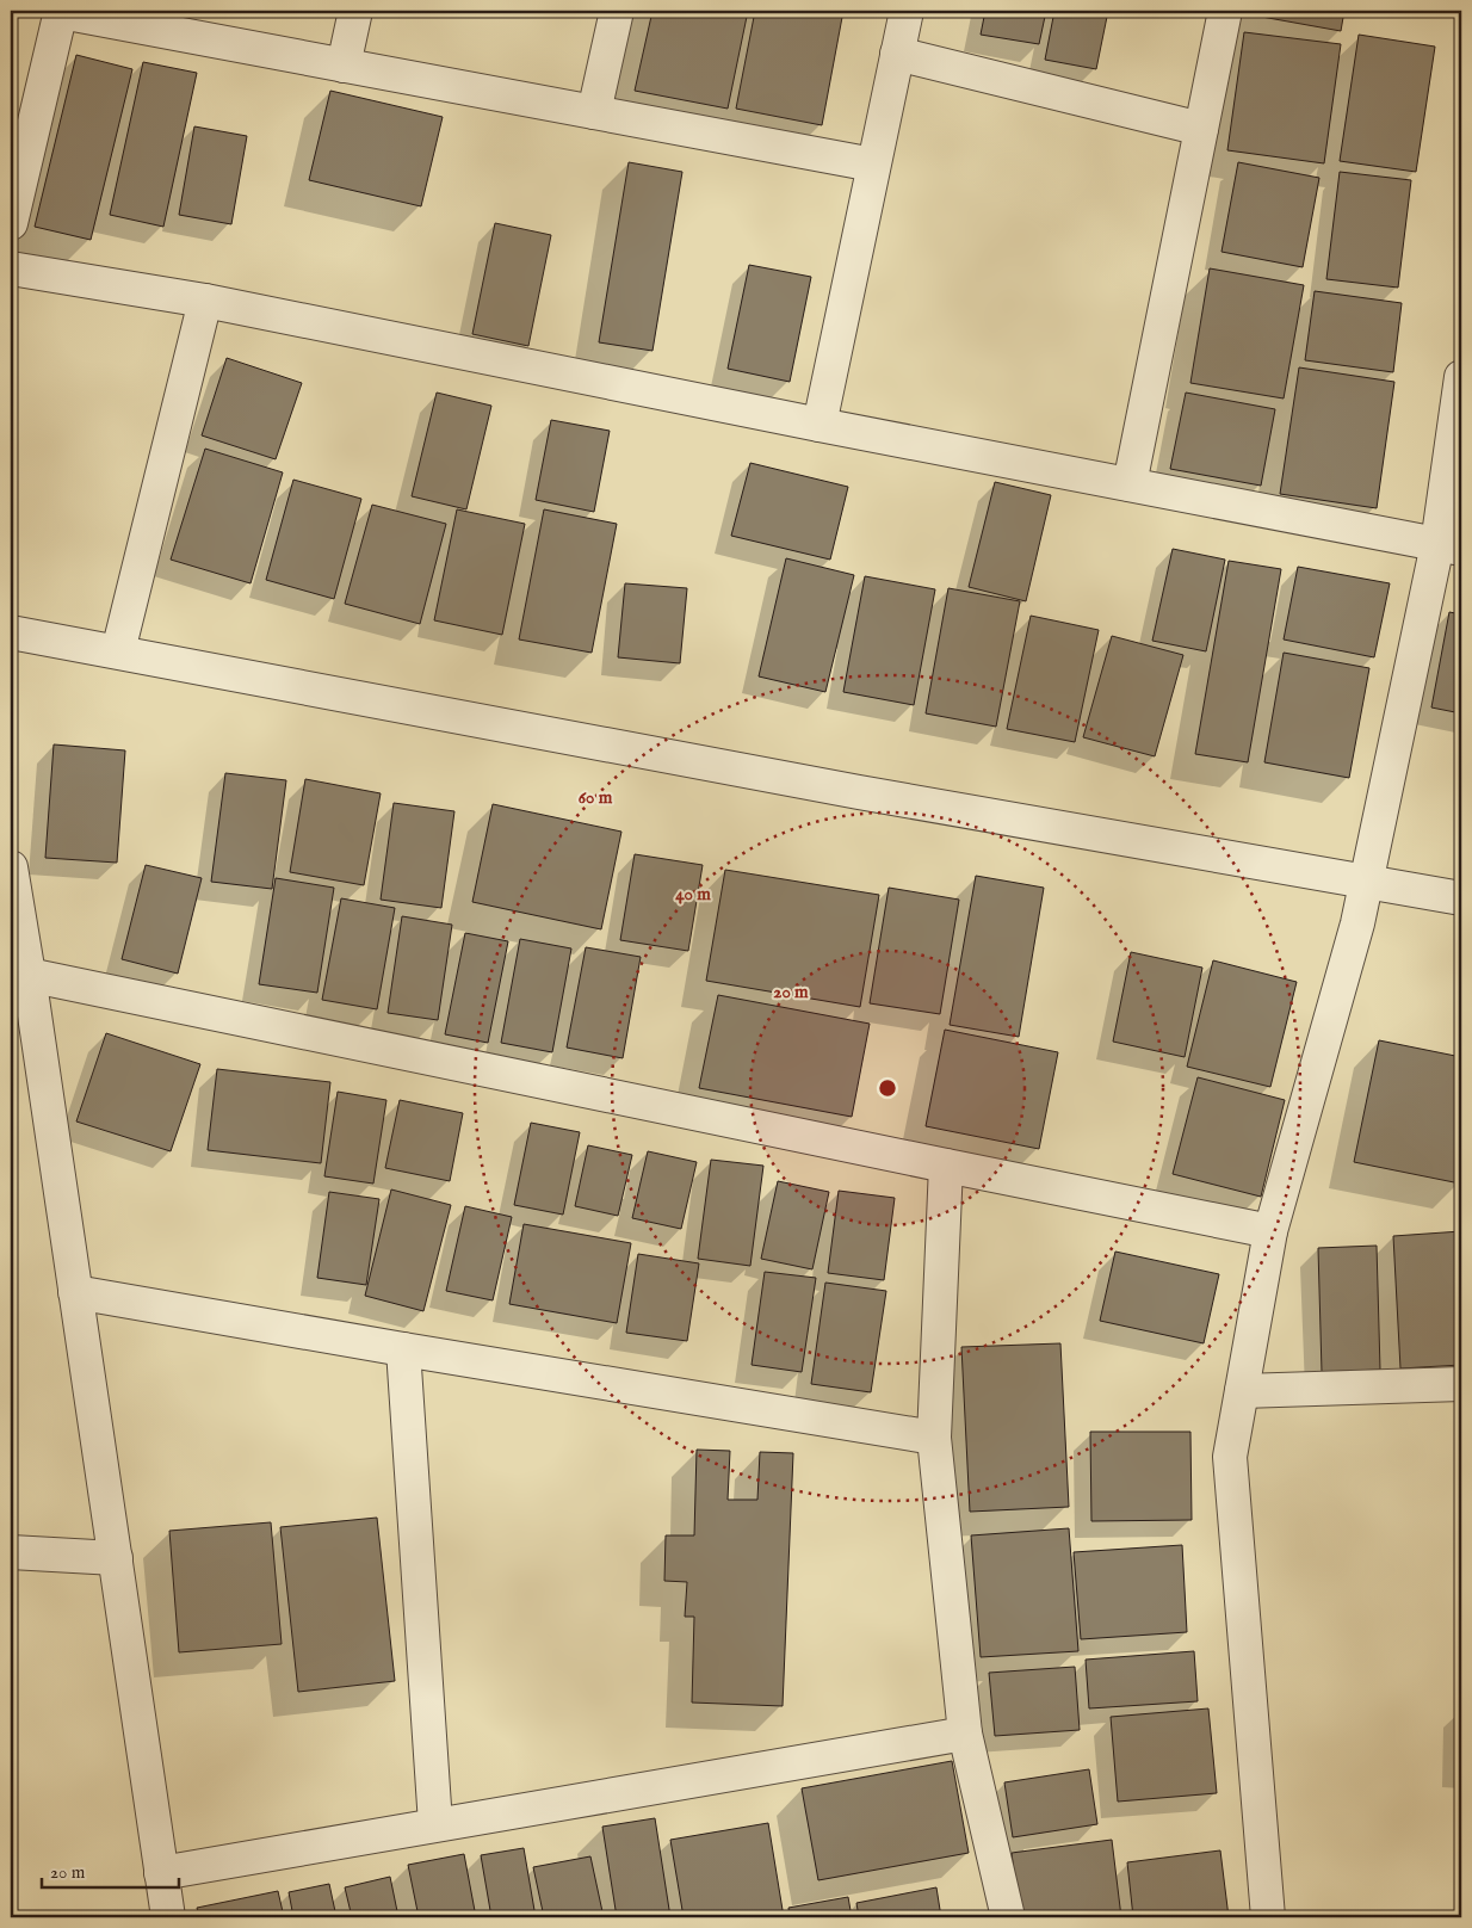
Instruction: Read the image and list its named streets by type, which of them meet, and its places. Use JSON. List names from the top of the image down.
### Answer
{
  "scale_bar": "20 m",
  "rings": ["60 m", "40 m", "20 m"]
}
